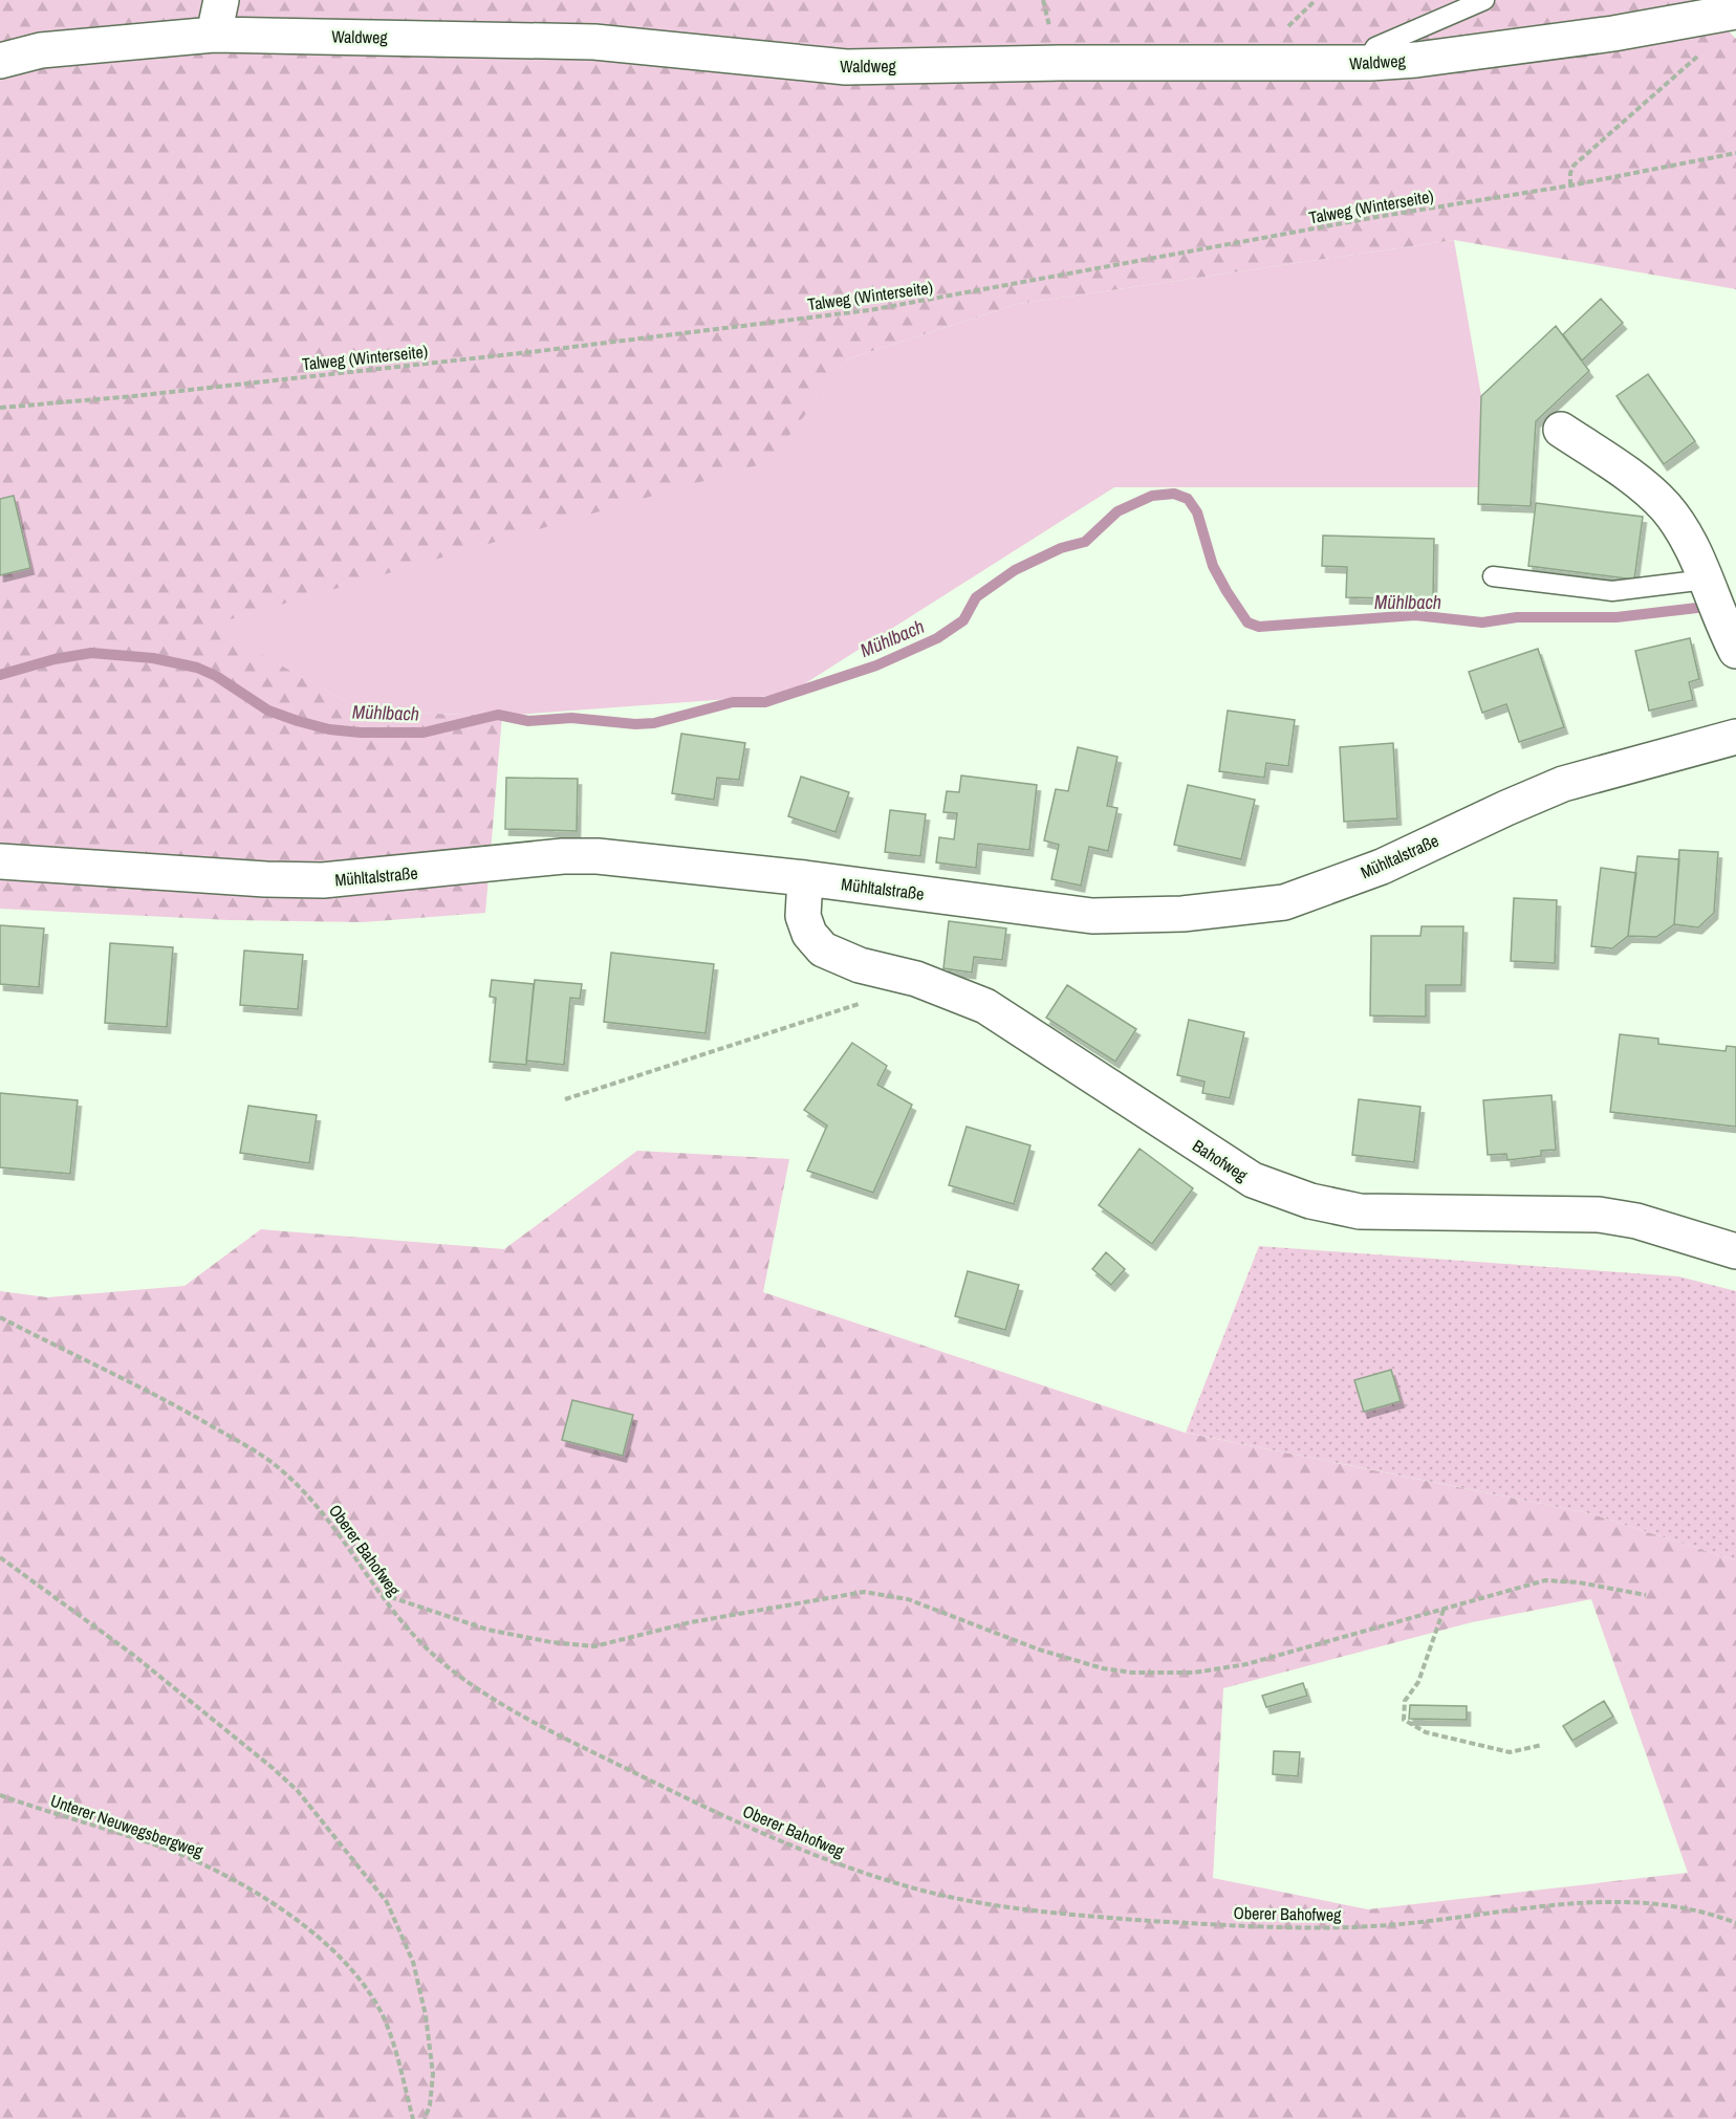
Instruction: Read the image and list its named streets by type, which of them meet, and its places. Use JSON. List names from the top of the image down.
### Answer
{
  "streets": {
    "street": ["Waldweg", "Mühltalstraße", "Bahofweg"],
    "path": ["Talweg (Winterseite)", "Oberer Bahofweg", "Unterer Neuwegsbergweg"]
  },
  "crossings": [
    ["Mühltalstraße", "Bahofweg"]
  ],
  "water": ["Mühlbach"]
}
